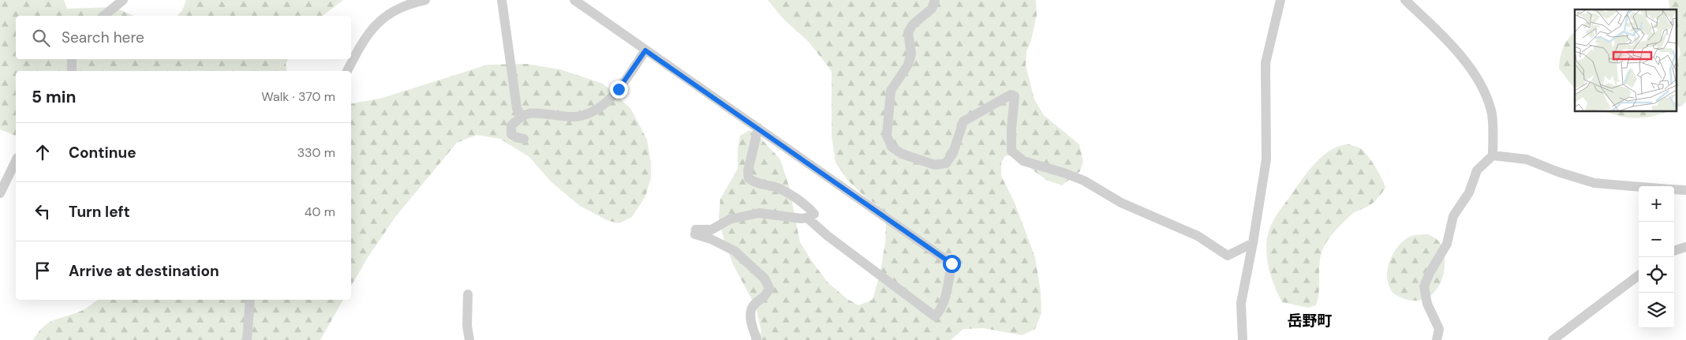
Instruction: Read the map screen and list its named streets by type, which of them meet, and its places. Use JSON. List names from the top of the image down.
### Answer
{
  "districts": ["岳野町"],
  "page": {
    "search": "Search here",
    "heading": ["5 min", "Walk · 370 m"],
    "list": [
      ["Continue", "330 m"],
      ["Turn left", "40 m"],
      "Arrive at destination"
    ],
    "map_buttons": ["+", "−"]
  }
}
